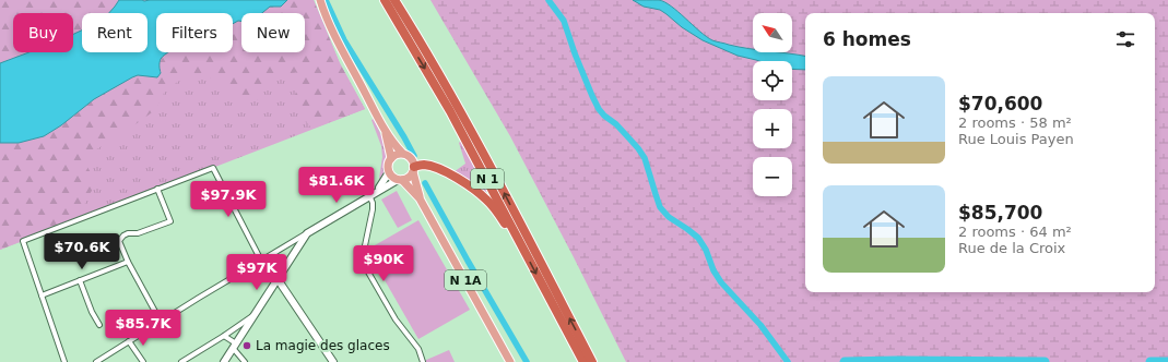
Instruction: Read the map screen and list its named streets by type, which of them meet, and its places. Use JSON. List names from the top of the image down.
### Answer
{
  "streets": {
    "highway": ["N 1"],
    "main road": ["N 1A"]
  },
  "places": ["La magie des glaces"],
  "north": "top left",
  "page": {
    "map_buttons": ["+", "−"],
    "chip": [
      "Buy",
      "Rent",
      "Filters",
      "New"
    ],
    "heading": "6 homes",
    "list": [
      {
        "name": "$70,600",
        "note": "2 rooms · 58 m² · Rue Louis Payen"
      },
      {
        "name": "$85,700",
        "note": "2 rooms · 64 m² · Rue de la Croix"
      }
    ],
    "price": [
      "$81.6K",
      "$97.9K",
      "$70.6K",
      "$90K",
      "$97K",
      "$85.7K"
    ]
  }
}
